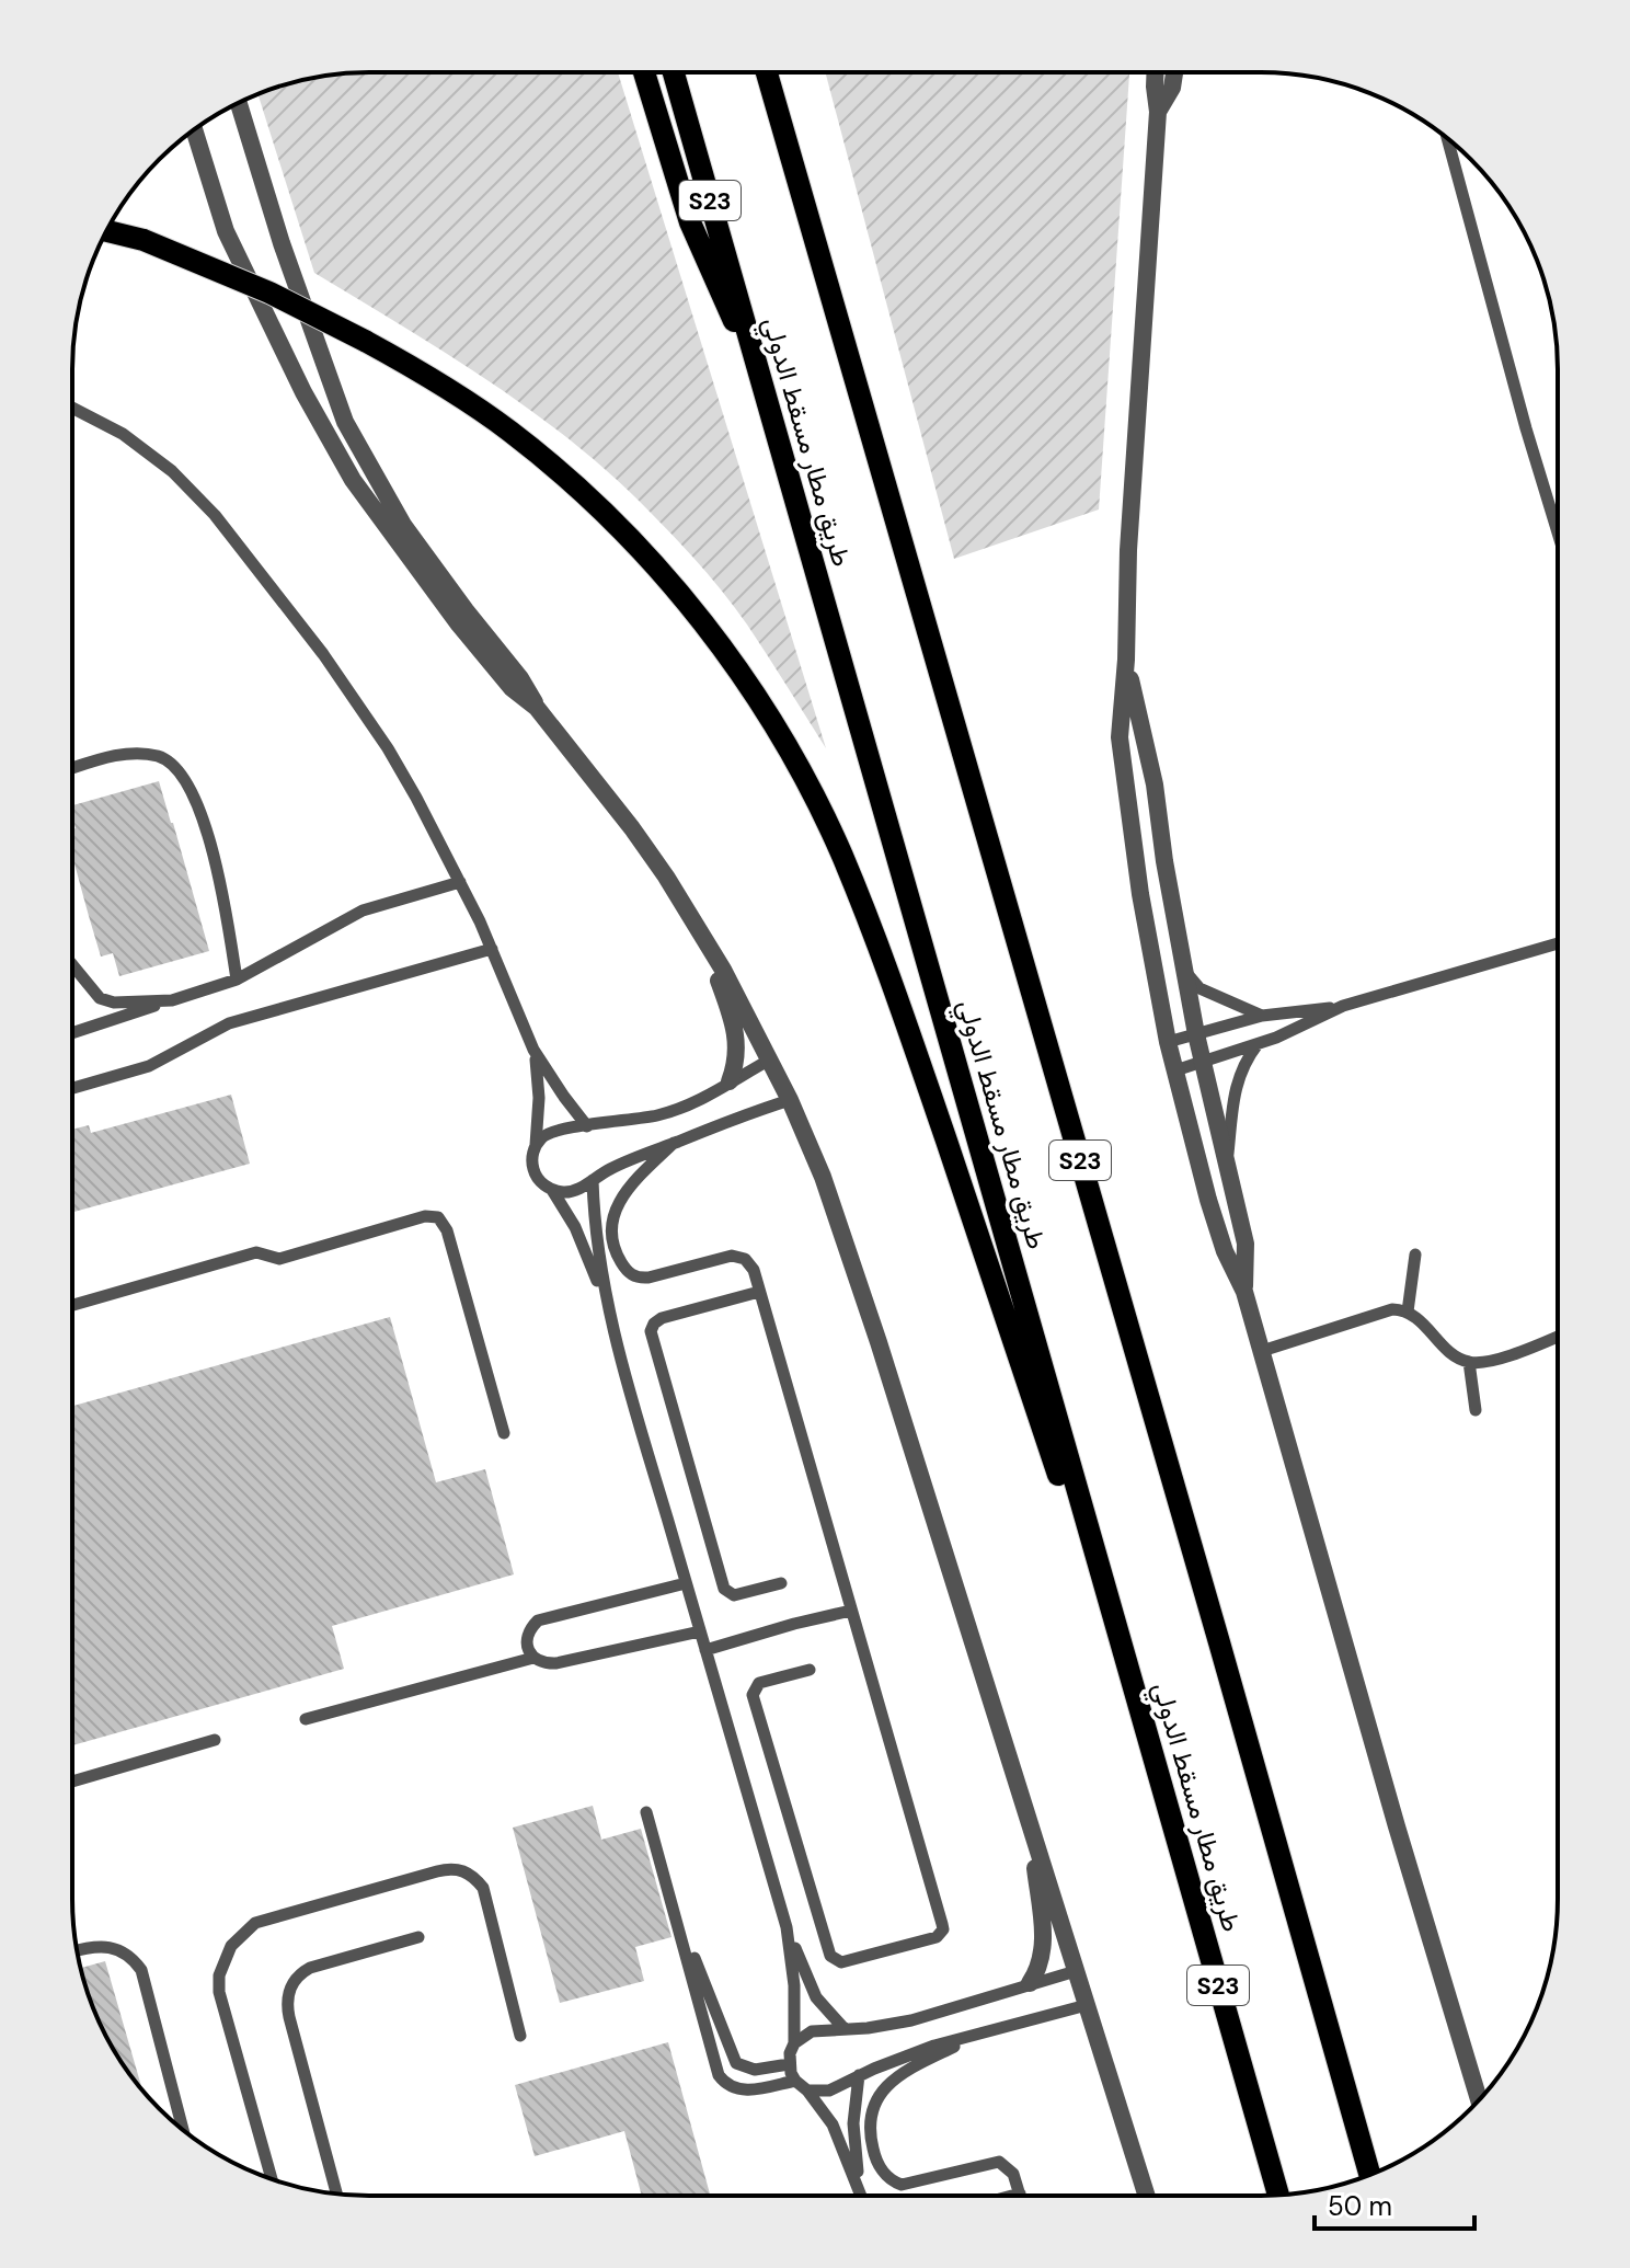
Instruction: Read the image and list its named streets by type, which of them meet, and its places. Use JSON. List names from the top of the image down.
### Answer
{
  "streets": {
    "main road": ["S23", "طريق مطار مسقط الدولي"]
  },
  "scale_bar": "50 m"
}
